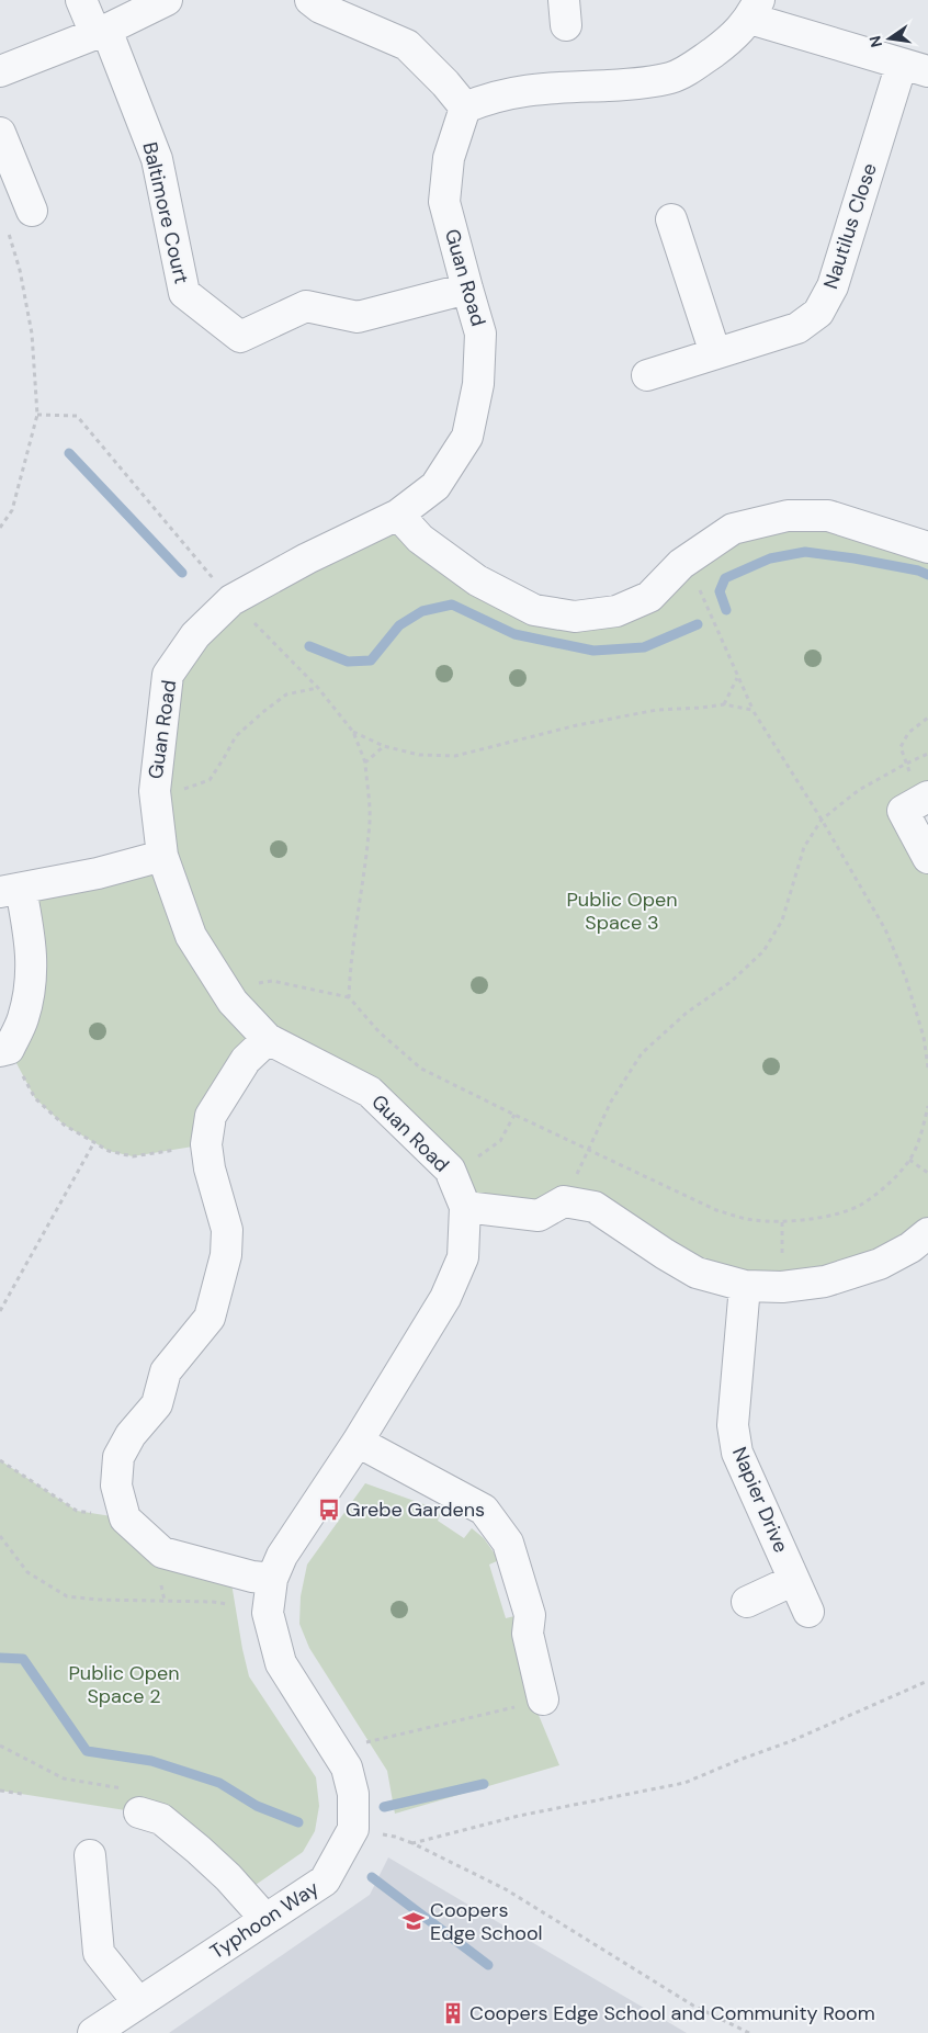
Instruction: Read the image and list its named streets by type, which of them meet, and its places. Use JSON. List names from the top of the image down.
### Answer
{
  "streets": {
    "street": [
      "Baltimore Court",
      "Nautilus Close",
      "Guan Road",
      "Napier Drive",
      "Typhoon Way"
    ]
  },
  "crossings": [
    ["Baltimore Court", "Guan Road"],
    ["Guan Road", "Typhoon Way"]
  ],
  "parks": ["Public Open Space 3", "Public Open Space 2"],
  "places": {
    "bus stop": ["Grebe Gardens"],
    "school or university": ["Coopers Edge School"],
    "building": ["Coopers Edge School and Community Room"]
  },
  "north": "left"
}
